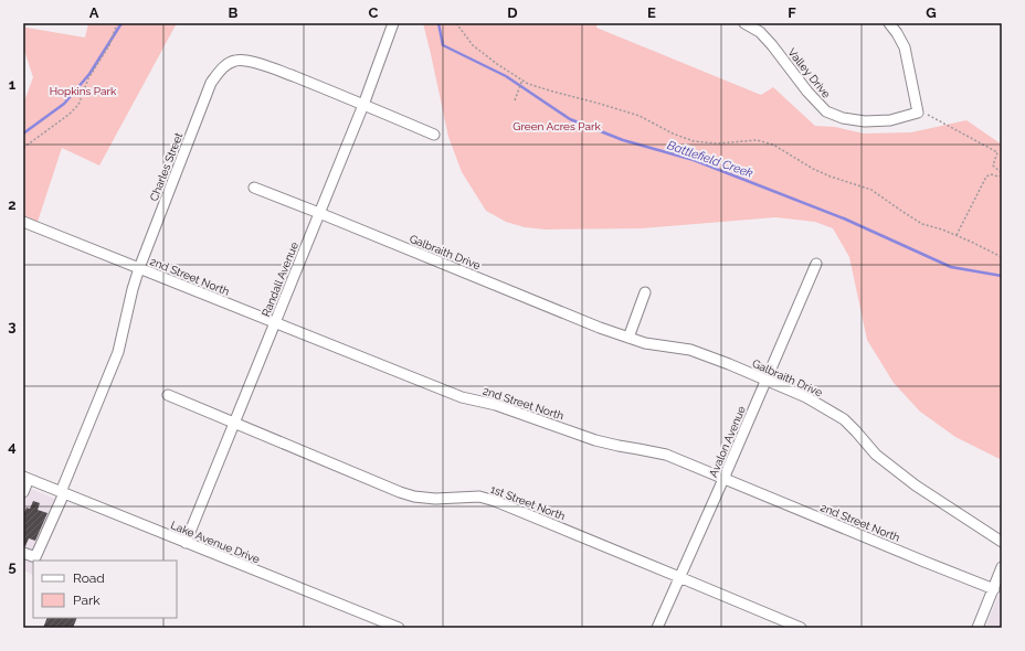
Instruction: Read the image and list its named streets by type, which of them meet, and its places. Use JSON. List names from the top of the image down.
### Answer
{
  "streets": {
    "street": [
      "Valley Drive",
      "Charles Street",
      "Galbraith Drive",
      "2nd Street North",
      "Randall Avenue",
      "Avalon Avenue",
      "1st Street North",
      "Lake Avenue Drive"
    ]
  },
  "crossings": [
    ["Charles Street", "2nd Street North"],
    ["Charles Street", "Randall Avenue"],
    ["Charles Street", "Lake Avenue Drive"],
    ["Galbraith Drive", "Randall Avenue"],
    ["Galbraith Drive", "Avalon Avenue"],
    ["2nd Street North", "Randall Avenue"],
    ["2nd Street North", "Avalon Avenue"],
    ["Randall Avenue", "1st Street North"],
    ["Randall Avenue", "Lake Avenue Drive"],
    ["Avalon Avenue", "1st Street North"]
  ],
  "water": ["Battlefield Creek"],
  "parks": ["Hopkins Park", "Green Acres Park"],
  "legend": ["Road", "Park"],
  "grid": {
    "columns": [
      "A",
      "B",
      "C",
      "D",
      "E",
      "F",
      "G"
    ],
    "rows": [
      "1",
      "2",
      "3",
      "4",
      "5"
    ]
  }
}
